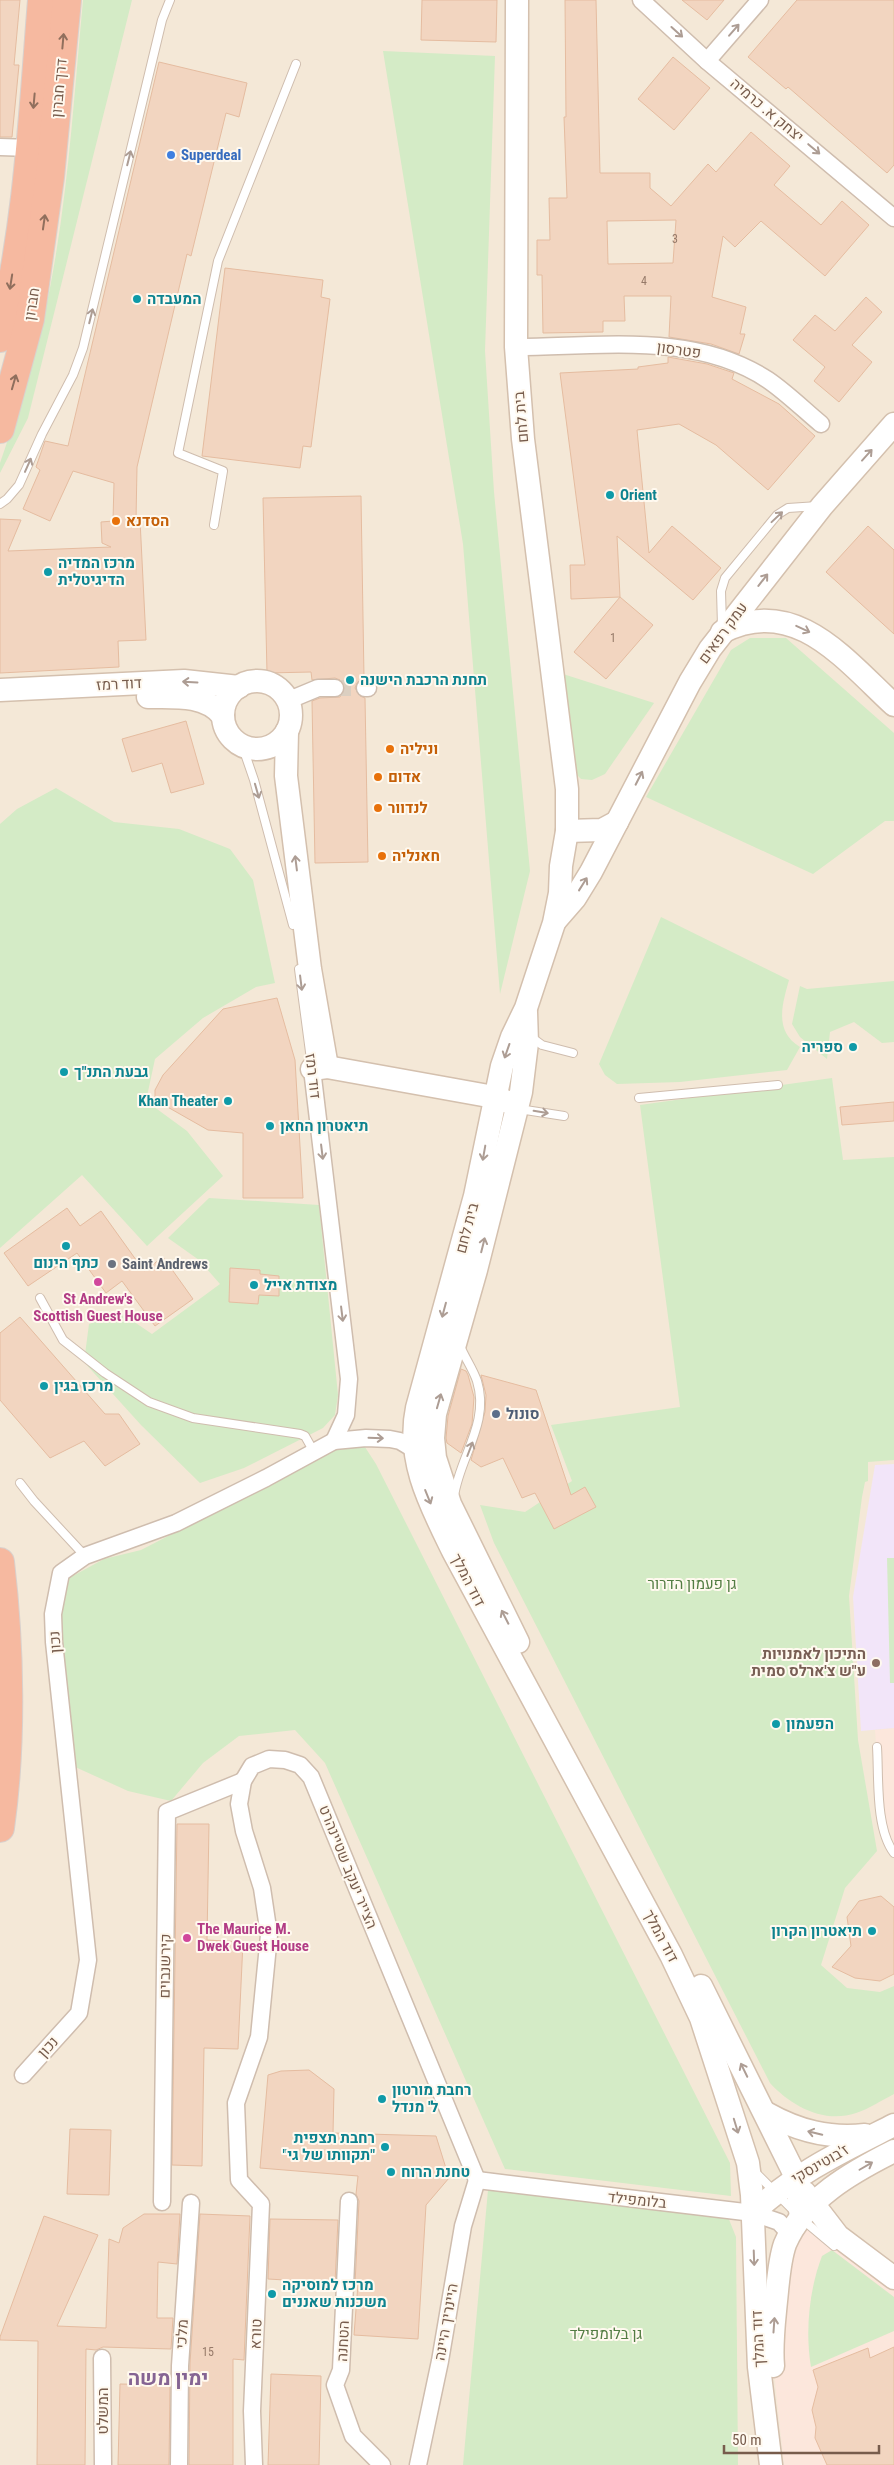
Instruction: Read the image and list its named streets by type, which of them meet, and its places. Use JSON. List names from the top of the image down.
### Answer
{
  "streets": {
    "highway": ["דרך חברון", "חברון"],
    "street": [
      "יצחק א. כרמיה",
      "פטרסון",
      "בית לחם",
      "עמק רפאים",
      "דוד רמז",
      "דוד המלך",
      "נכון",
      "הצייר יעקב שטיינהרט",
      "קירשנבוים",
      "ז'בוטינסקי",
      "בלומפילד",
      "היינריך היינה",
      "מלכי",
      "טורא",
      "הטחנה",
      "המשלט"
    ]
  },
  "crossings": [
    ["דרך חברון", "חברון"],
    ["פטרסון", "בית לחם"],
    ["בית לחם", "עמק רפאים"],
    ["בית לחם", "דוד המלך"],
    ["בית לחם", "נכון"],
    ["דוד רמז", "נכון"],
    ["דוד המלך", "נכון"],
    ["דוד המלך", "ז'בוטינסקי"],
    ["דוד המלך", "בלומפילד"],
    ["הצייר יעקב שטיינהרט", "קירשנבוים"],
    ["הצייר יעקב שטיינהרט", "בלומפילד"],
    ["הצייר יעקב שטיינהרט", "היינריך היינה"],
    ["הצייר יעקב שטיינהרט", "טורא"],
    ["קירשנבוים", "טורא"],
    ["ז'בוטינסקי", "בלומפילד"],
    ["בלומפילד", "היינריך היינה"]
  ],
  "one_way": ["יצחק א. כרמיה", "עמק רפאים"],
  "districts": ["ימין משה"],
  "parks": ["גן פעמון הדרור", "גן בלומפילד"],
  "places": [
    "Superdeal",
    "המעבדה",
    "Orient",
    "הסדנא",
    "מרכז המדיה הדיגיטלית",
    "תחנת הרכבת הישנה",
    "וניליה",
    "אדום",
    "לנדוור",
    "חאנליה",
    "ספריה",
    "גבעת התנ\"ך",
    "Khan Theater",
    "תיאטרון החאן",
    "כתף הינום",
    "Saint Andrews",
    "St Andrew's Scottish Guest House",
    "מצודת אייל",
    "מרכז בגין",
    "סונול",
    "התיכון לאמנויות ע\"ש צ'ארלס סמית",
    "הפעמון",
    "תיאטרון הקרון",
    "The Maurice M. Dwek Guest House",
    "רחבת מורטון ל' מנדל",
    "רחבת תצפית \"תקוותו של גי\"",
    "טחנת הרוח",
    "מרכז למוסיקה משכנות שאננים"
  ],
  "house_numbers": [
    "3",
    "4",
    "1",
    "15"
  ],
  "scale_bar": "50 m"
}
